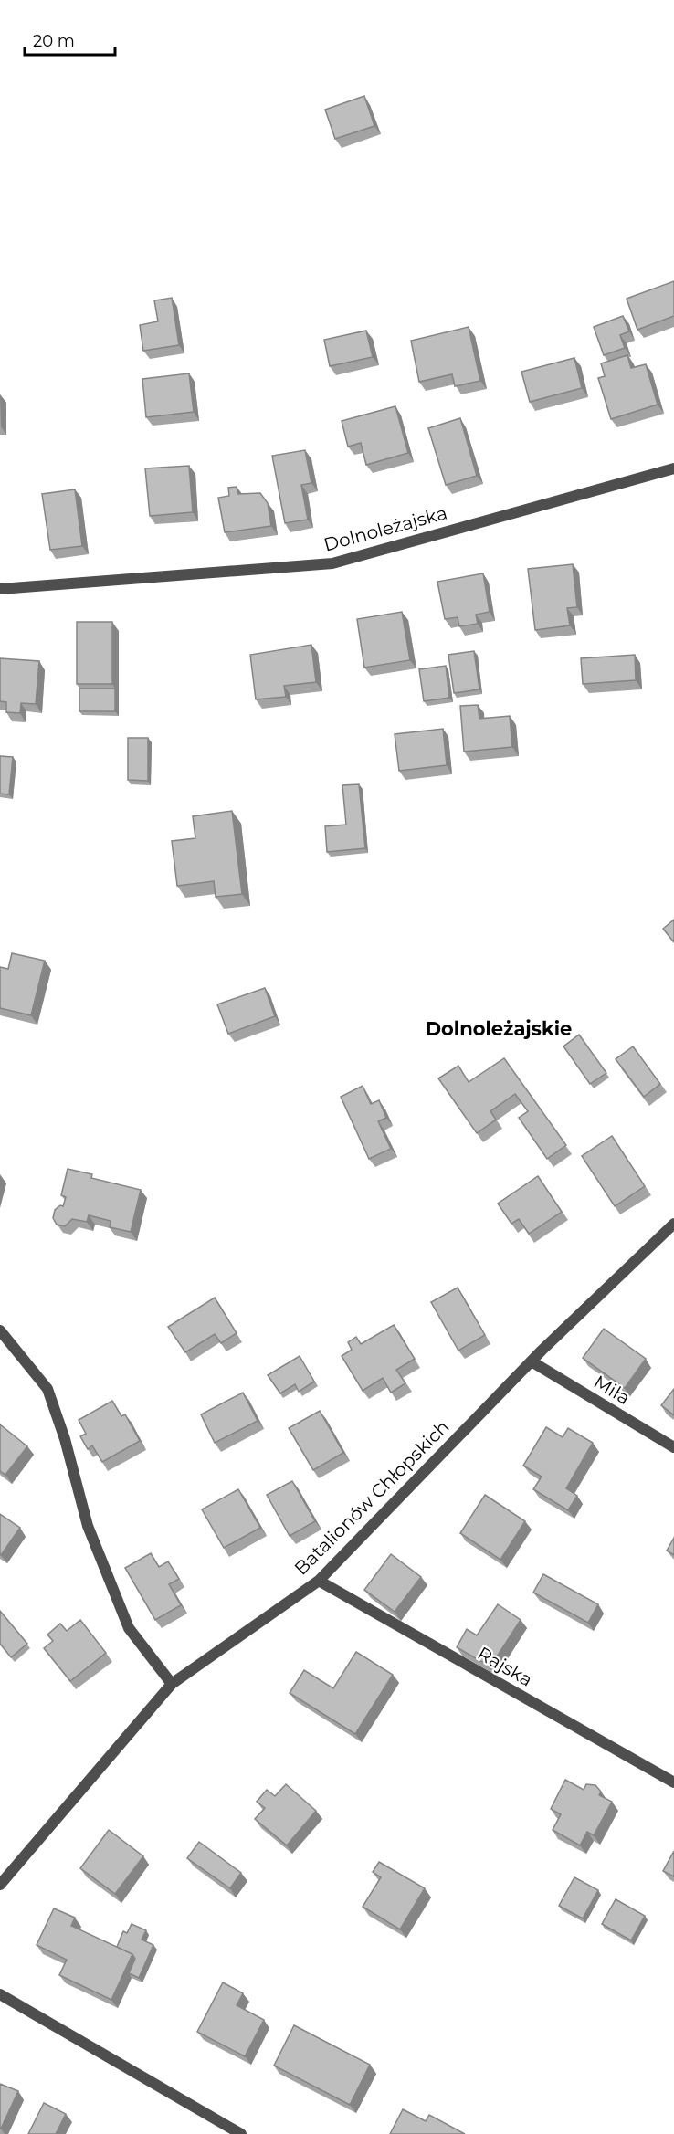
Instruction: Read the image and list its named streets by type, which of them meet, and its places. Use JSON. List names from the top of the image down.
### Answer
{
  "streets": {
    "street": [
      "Dolnoleżajska",
      "Miła",
      "Batalionów Chłopskich",
      "Rajska"
    ]
  },
  "crossings": [
    ["Miła", "Batalionów Chłopskich"],
    ["Batalionów Chłopskich", "Rajska"]
  ],
  "districts": ["Dolnoleżajskie"],
  "scale_bar": "20 m"
}
